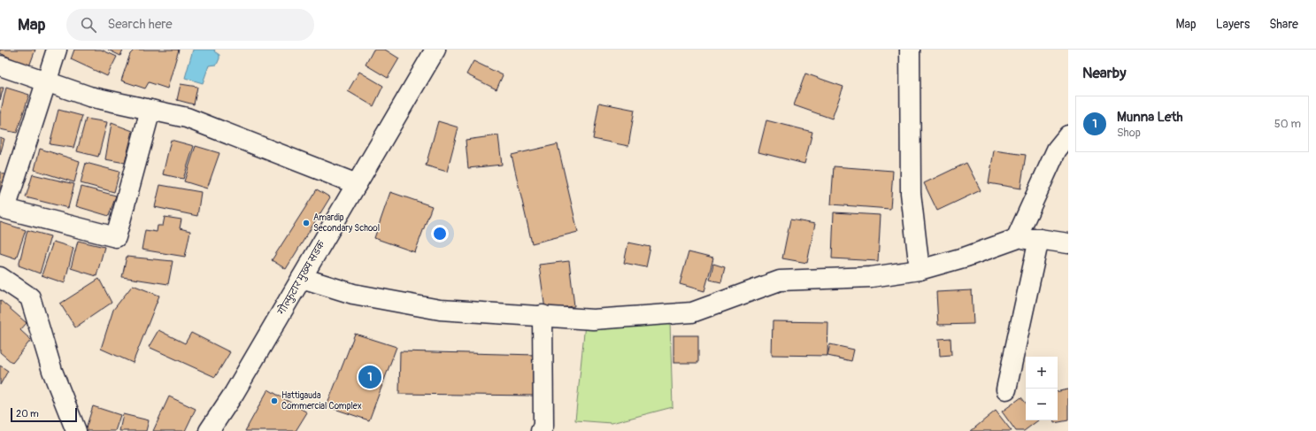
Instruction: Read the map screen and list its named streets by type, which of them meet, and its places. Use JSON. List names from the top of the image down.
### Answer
{
  "streets": {
    "street": ["गोल्फुटार मुख्य सडक"]
  },
  "places": ["Amardip Secondary School", "Hattigauda Commercial Complex"],
  "scale_bar": "20 m",
  "page": {
    "header": "Map",
    "search": "Search here",
    "nav": ["Map", "Layers", "Share"],
    "heading": "Nearby",
    "list": [
      {
        "mark": "1",
        "name": "Munna Leth",
        "note": "Shop",
        "value": "50 m"
      }
    ],
    "map_buttons": ["+", "−"],
    "pins": "1",
    "scale": "20 m"
  }
}
